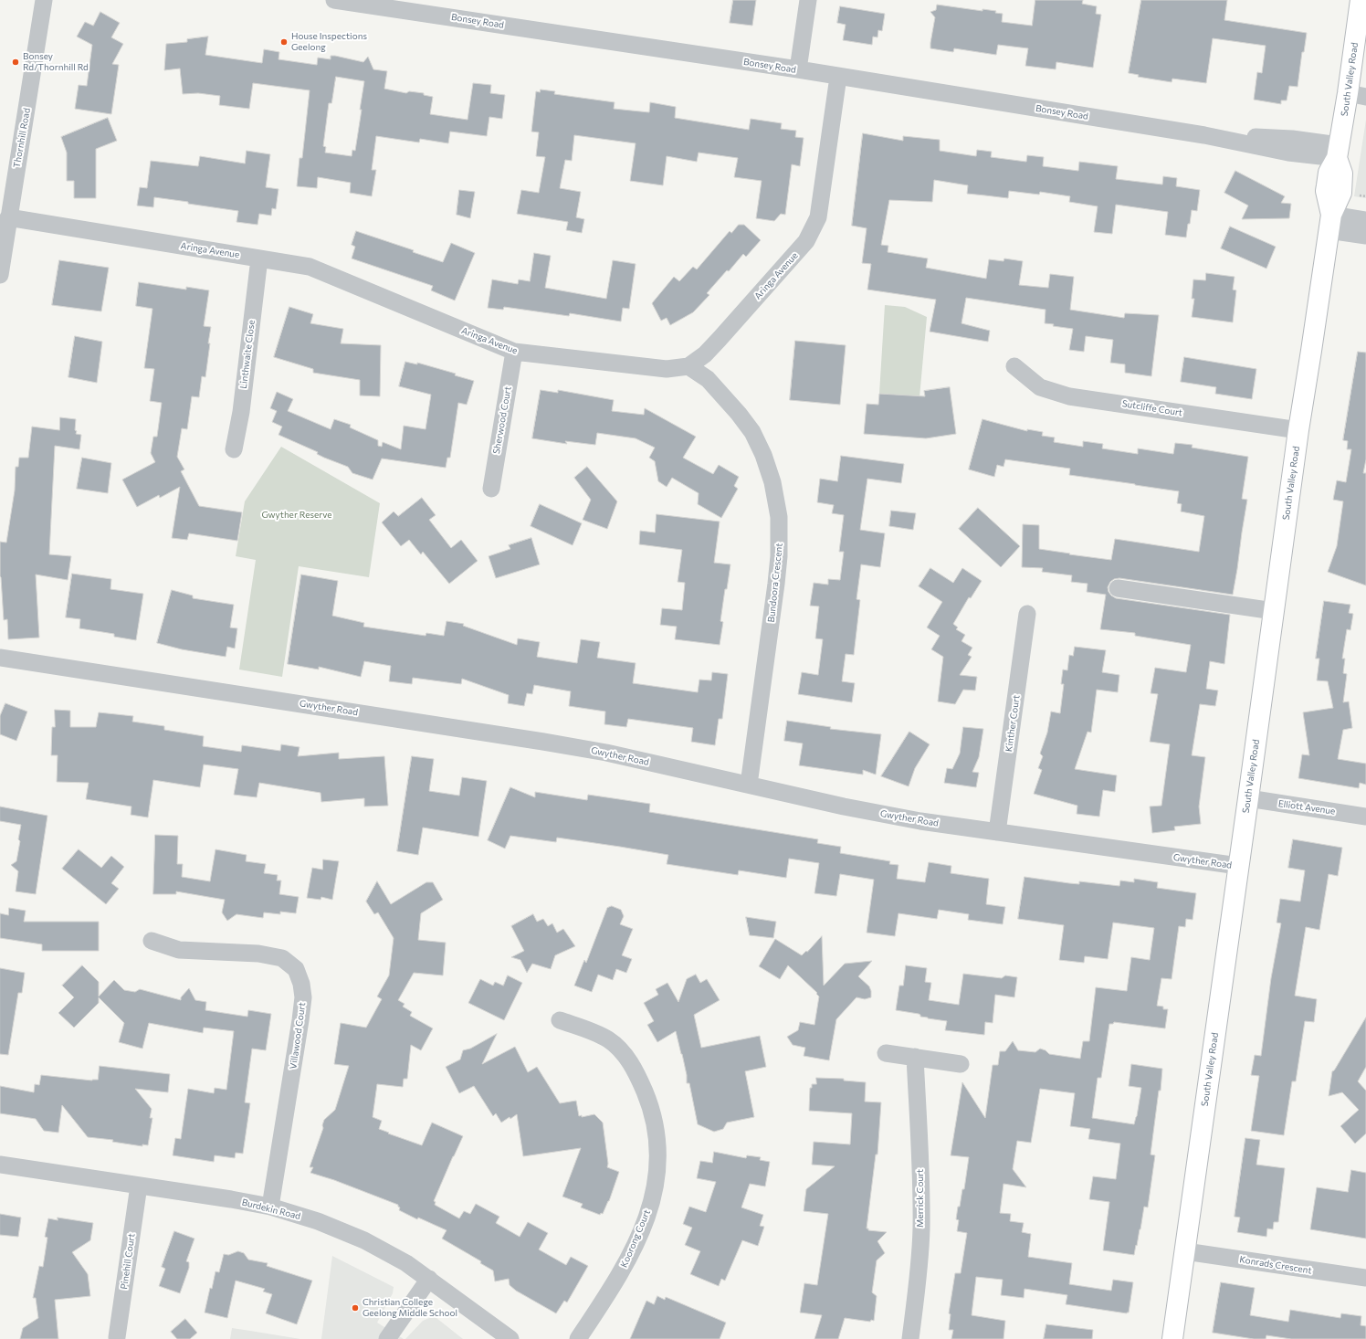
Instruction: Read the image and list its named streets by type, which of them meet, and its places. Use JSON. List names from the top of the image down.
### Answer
{
  "streets": {
    "main road": ["South Valley Road"],
    "street": [
      "Bonsey Road",
      "Thornhill Road",
      "Aringa Avenue",
      "Linthwaite Close",
      "Sutcliffe Court",
      "Sherwood Court",
      "Bundoora Crescent",
      "Gwyther Road",
      "Kinther Court",
      "Elliott Avenue",
      "Villawood Court",
      "Merrick Court",
      "Burdekin Road",
      "Koorong Court",
      "Pinehill Court",
      "Konrads Crescent"
    ]
  },
  "crossings": [
    ["Bonsey Road", "South Valley Road"],
    ["Bonsey Road", "Aringa Avenue"],
    ["South Valley Road", "Sutcliffe Court"],
    ["South Valley Road", "Gwyther Road"],
    ["South Valley Road", "Elliott Avenue"],
    ["South Valley Road", "Konrads Crescent"],
    ["Thornhill Road", "Aringa Avenue"],
    ["Aringa Avenue", "Linthwaite Close"],
    ["Aringa Avenue", "Sherwood Court"],
    ["Aringa Avenue", "Bundoora Crescent"],
    ["Bundoora Crescent", "Gwyther Road"],
    ["Gwyther Road", "Kinther Court"],
    ["Villawood Court", "Burdekin Road"],
    ["Burdekin Road", "Pinehill Court"]
  ],
  "parks": ["Gwyther Reserve"],
  "places": ["House Inspections Geelong", "Bonsey Rd/Thornhill Rd", "Christian College Geelong Middle School"]
}
